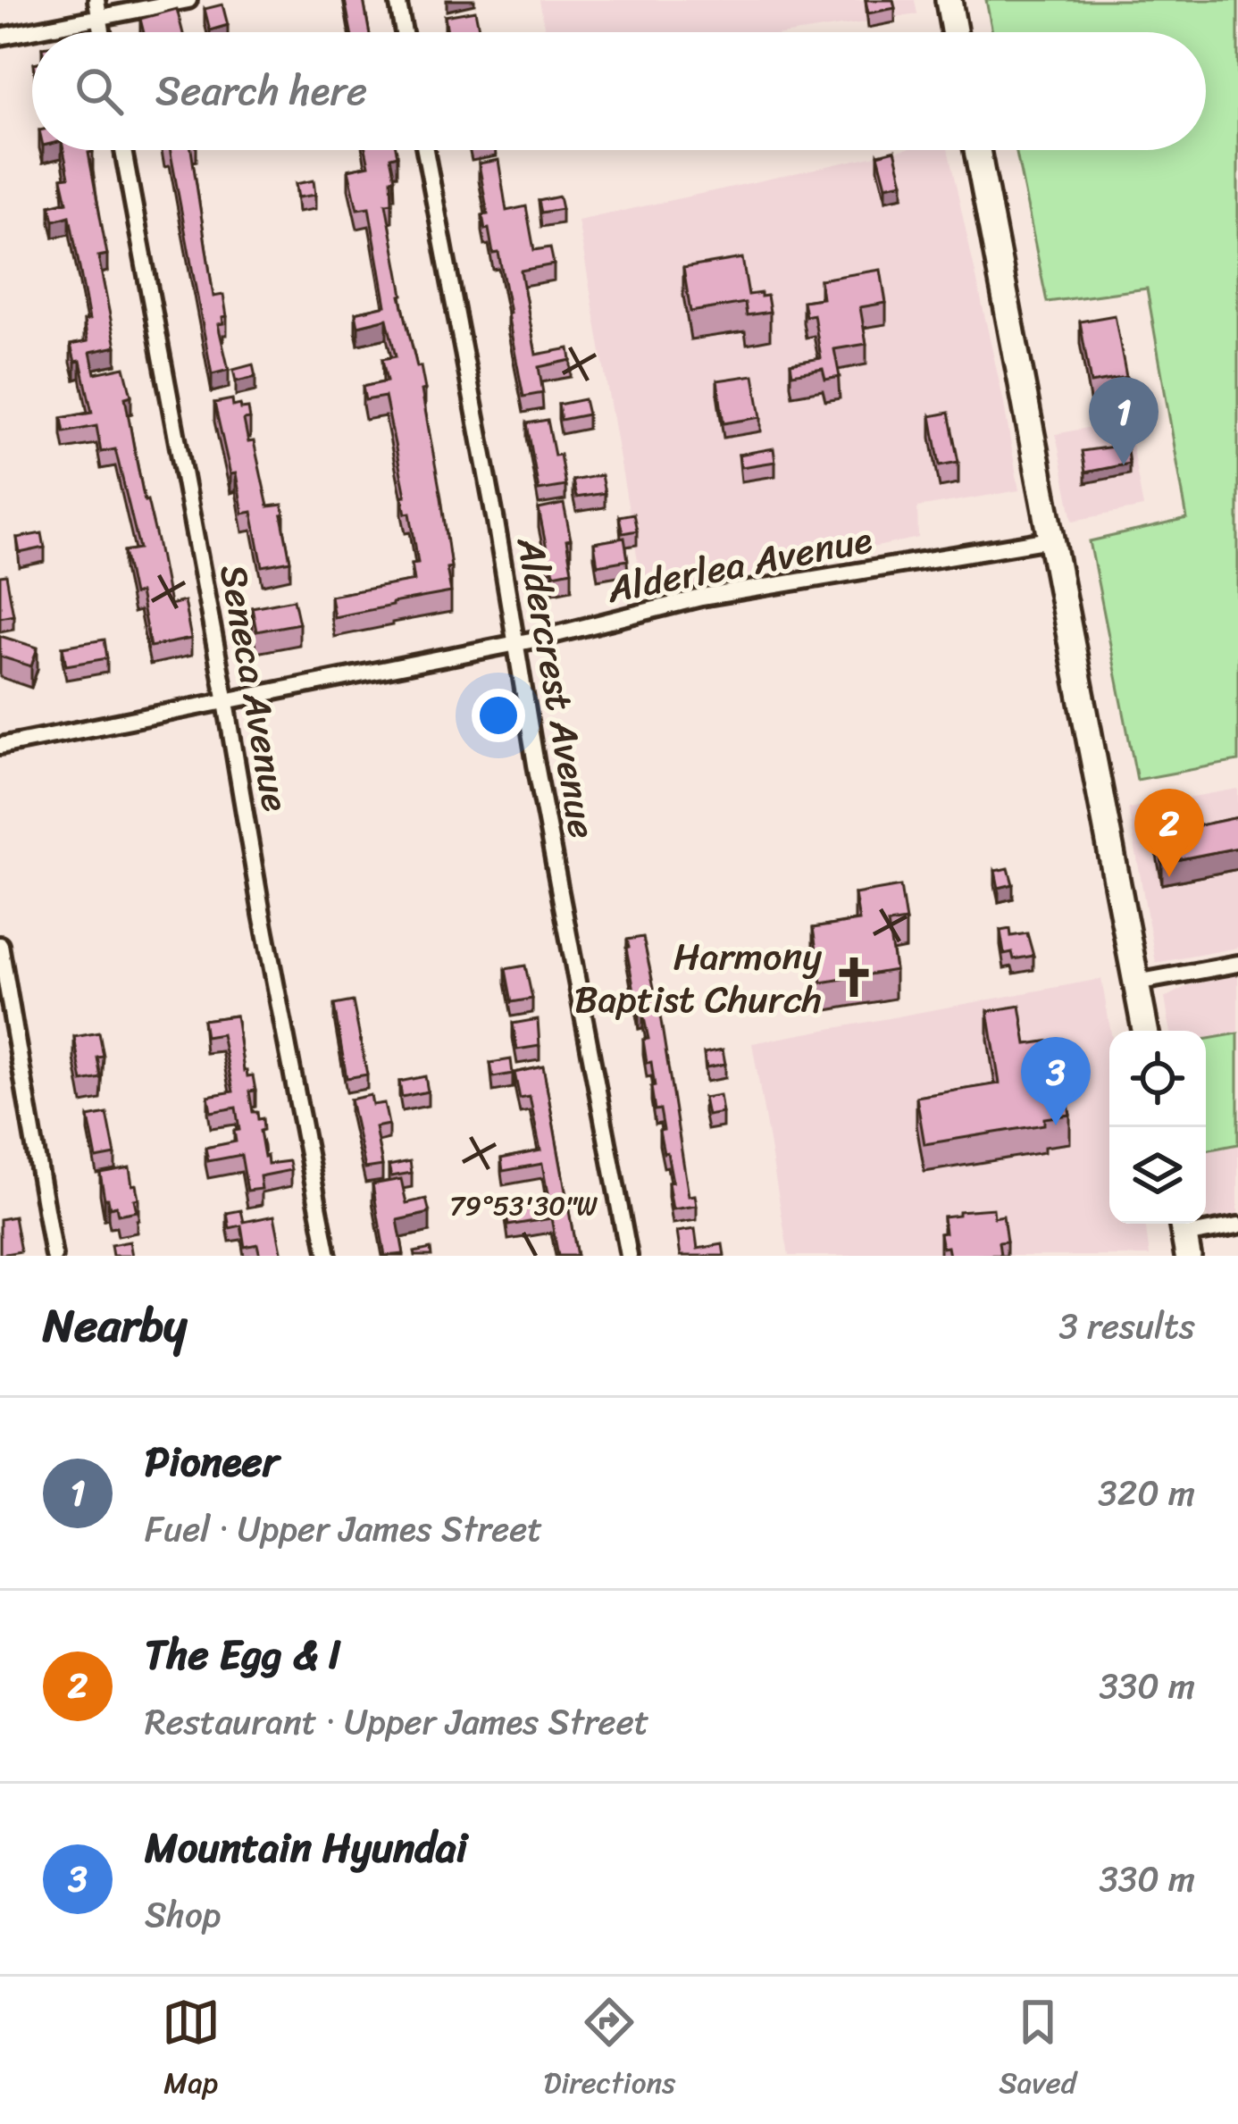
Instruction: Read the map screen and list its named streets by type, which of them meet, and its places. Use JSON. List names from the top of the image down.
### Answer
{
  "streets": {
    "street": ["Alderlea Avenue", "Seneca Avenue", "Aldercrest Avenue"]
  },
  "crossings": [
    ["Alderlea Avenue", "Seneca Avenue"],
    ["Alderlea Avenue", "Aldercrest Avenue"]
  ],
  "places": {
    "church": ["Harmony Baptist Church"]
  },
  "page": {
    "search": "Search here",
    "pins": ["1", "2", "3"],
    "heading": ["Nearby", "3 results"],
    "list": [
      {
        "mark": "1",
        "name": "Pioneer",
        "note": "Fuel · Upper James Street",
        "value": "320 m"
      },
      {
        "mark": "2",
        "name": "The Egg & I",
        "note": "Restaurant · Upper James Street",
        "value": "330 m"
      },
      {
        "mark": "3",
        "name": "Mountain Hyundai",
        "note": "Shop",
        "value": "330 m"
      }
    ],
    "nav": ["Map", "Directions", "Saved"]
  },
  "coordinates": ["79°53'30\"W"]
}
